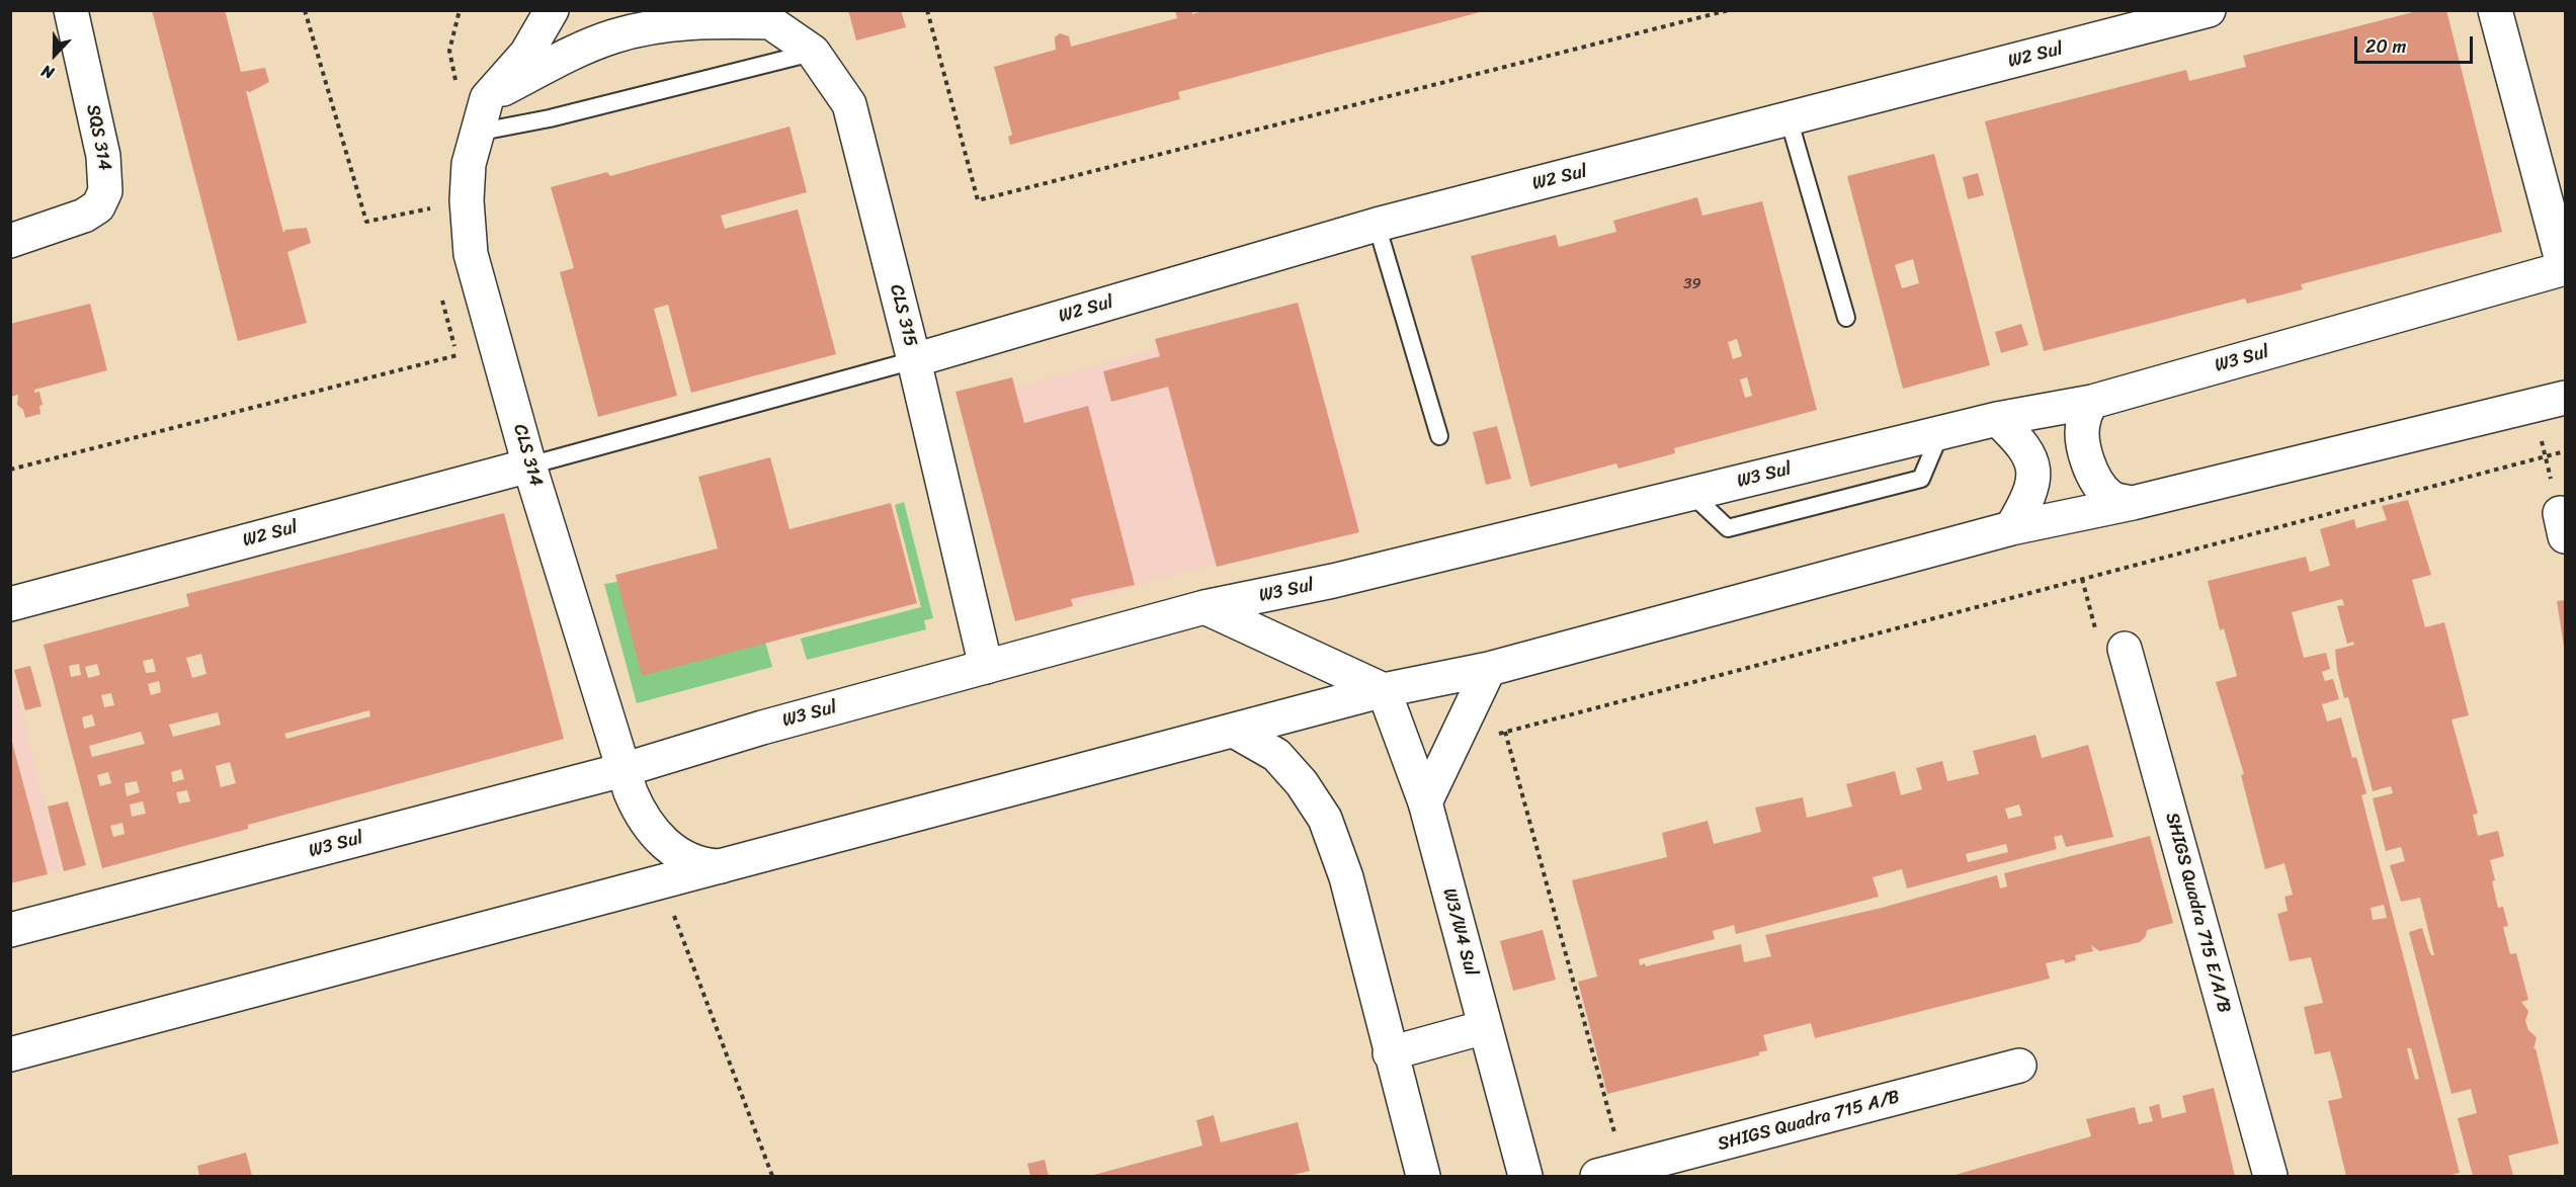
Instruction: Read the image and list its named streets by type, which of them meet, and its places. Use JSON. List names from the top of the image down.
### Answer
{
  "streets": {
    "main road": [
      "W2 Sul",
      "SQS 314",
      "CLS 315",
      "W3 Sul",
      "CLS 314",
      "SHIGS Quadra 715 E/A/B",
      "W3/W4 Sul",
      "SHIGS Quadra 715 A/B"
    ]
  },
  "crossings": [
    ["W2 Sul", "CLS 315"],
    ["W2 Sul", "CLS 314"],
    ["CLS 315", "W3 Sul"],
    ["W3 Sul", "CLS 314"]
  ],
  "house_numbers": ["39"],
  "scale_bar": "20 m",
  "north": "bottom"
}
